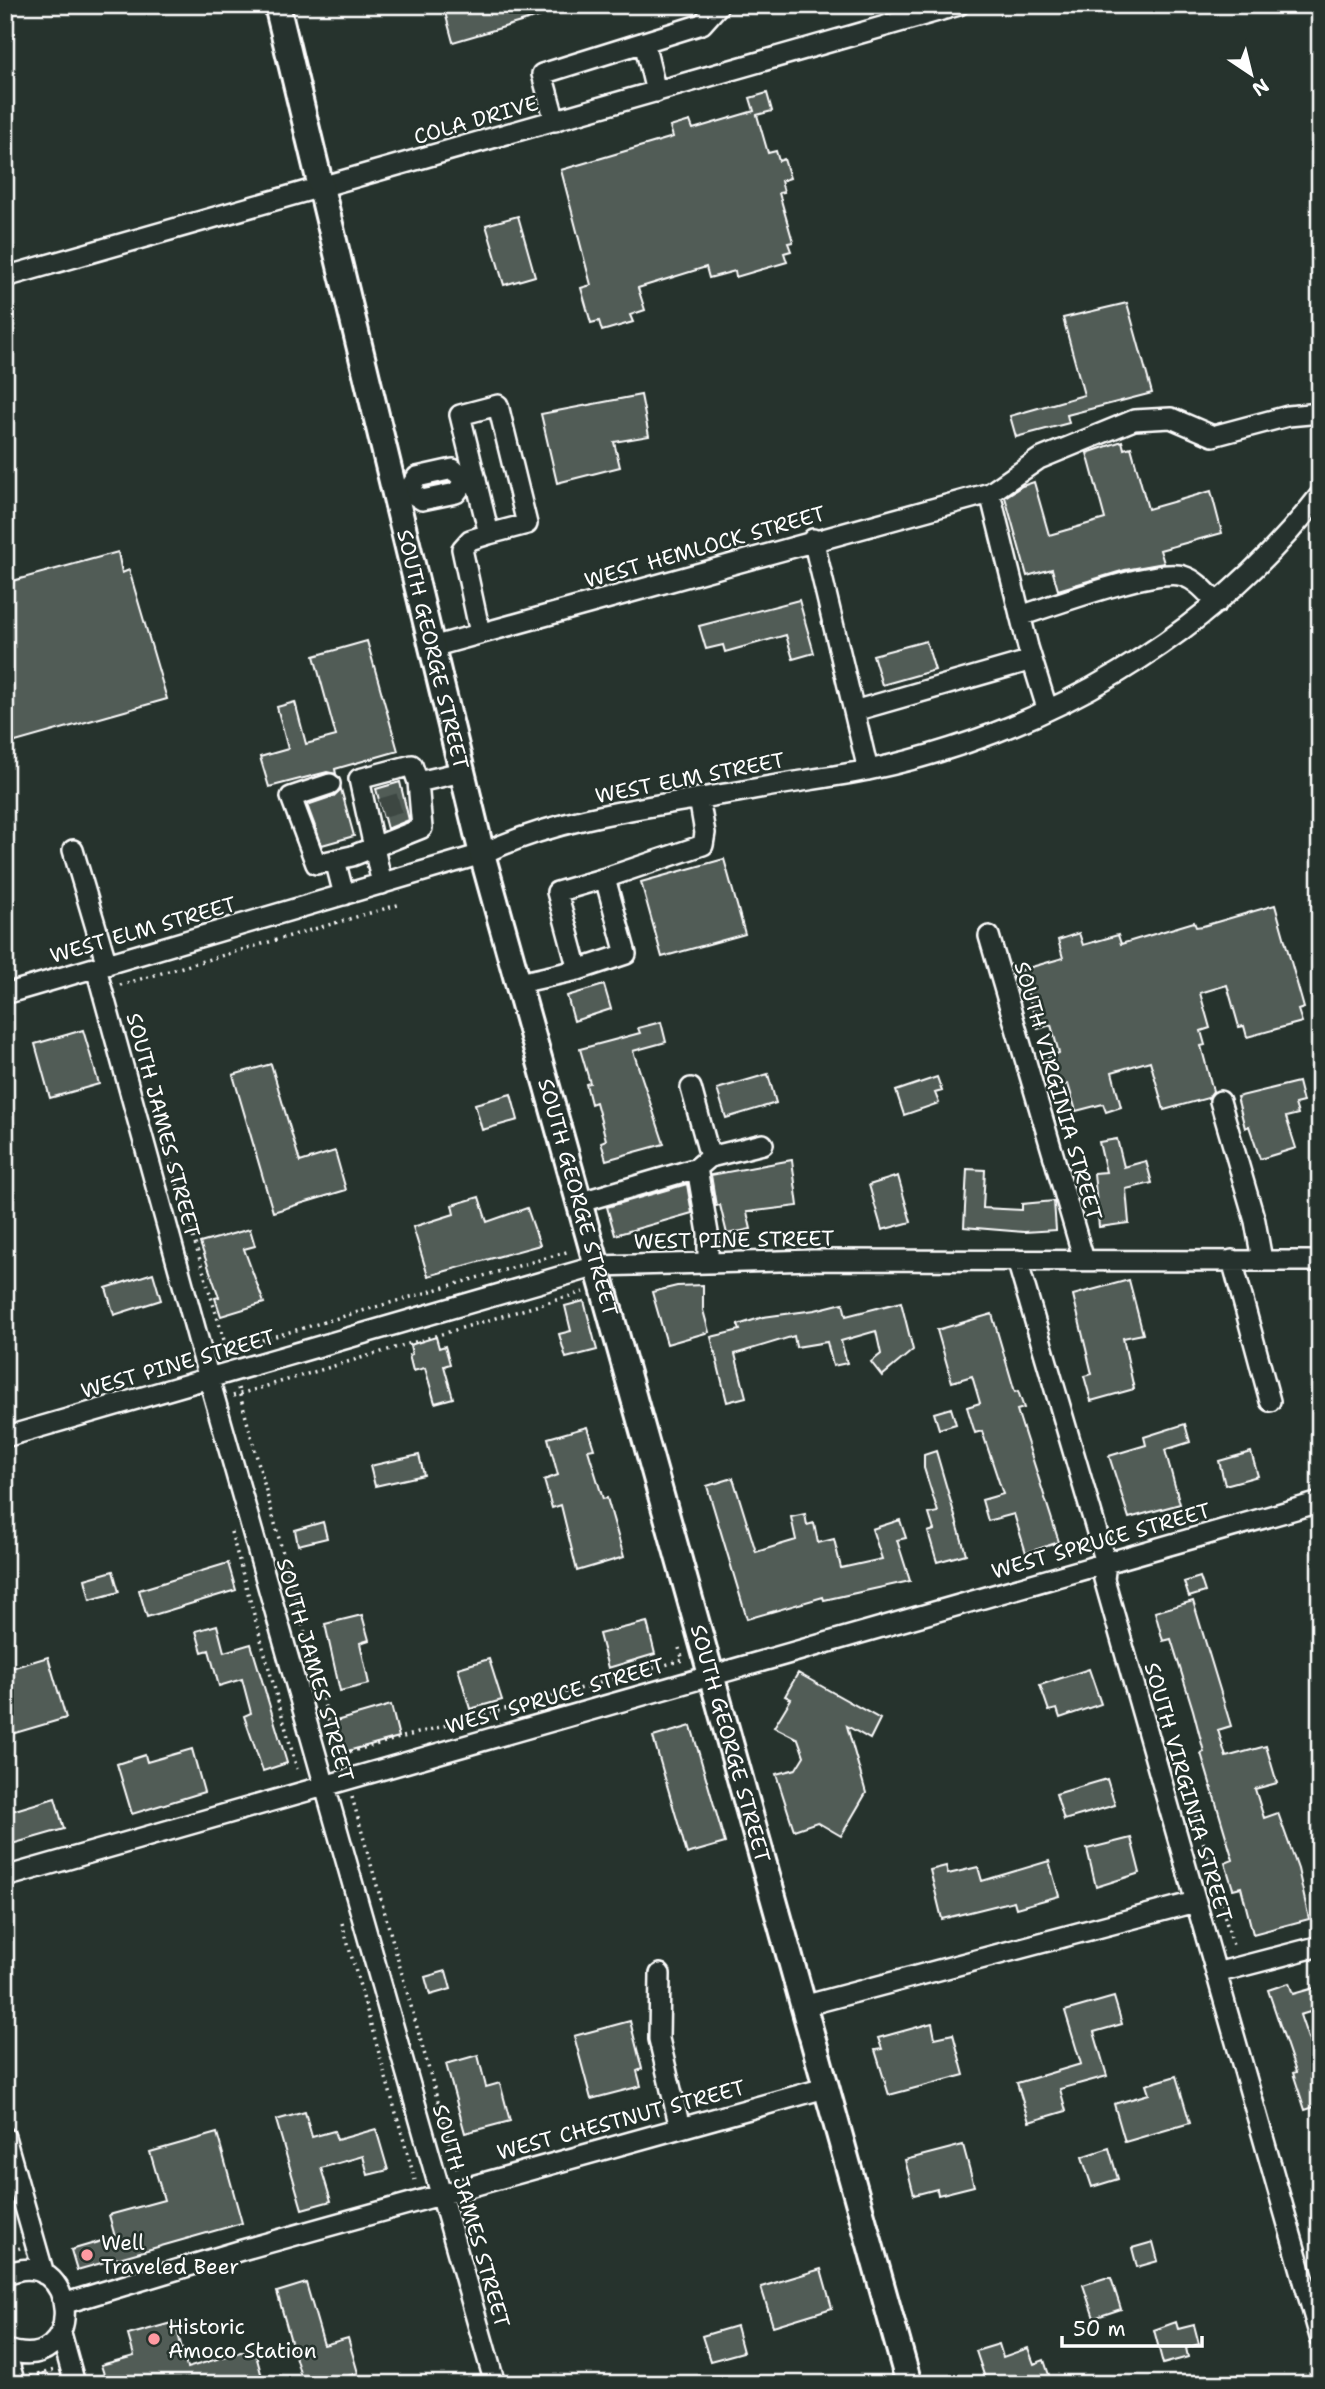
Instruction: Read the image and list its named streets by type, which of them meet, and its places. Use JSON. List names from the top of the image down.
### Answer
{
  "streets": {
    "main road": ["SOUTH GEORGE STREET"],
    "street": [
      "COLA DRIVE",
      "WEST HEMLOCK STREET",
      "WEST ELM STREET",
      "SOUTH VIRGINIA STREET",
      "SOUTH JAMES STREET",
      "WEST PINE STREET",
      "WEST SPRUCE STREET",
      "WEST CHESTNUT STREET"
    ]
  },
  "crossings": [
    ["COLA DRIVE", "SOUTH GEORGE STREET"],
    ["WEST HEMLOCK STREET", "SOUTH GEORGE STREET"],
    ["SOUTH GEORGE STREET", "WEST ELM STREET"],
    ["SOUTH GEORGE STREET", "WEST PINE STREET"],
    ["SOUTH GEORGE STREET", "WEST SPRUCE STREET"],
    ["SOUTH GEORGE STREET", "WEST CHESTNUT STREET"],
    ["WEST ELM STREET", "SOUTH JAMES STREET"],
    ["SOUTH VIRGINIA STREET", "WEST PINE STREET"],
    ["SOUTH VIRGINIA STREET", "WEST SPRUCE STREET"],
    ["SOUTH JAMES STREET", "WEST PINE STREET"],
    ["SOUTH JAMES STREET", "WEST SPRUCE STREET"],
    ["SOUTH JAMES STREET", "WEST CHESTNUT STREET"]
  ],
  "places": ["Well Traveled Beer", "Historic Amoco Station"],
  "scale_bar": "50 m",
  "north": "bottom right"
}
